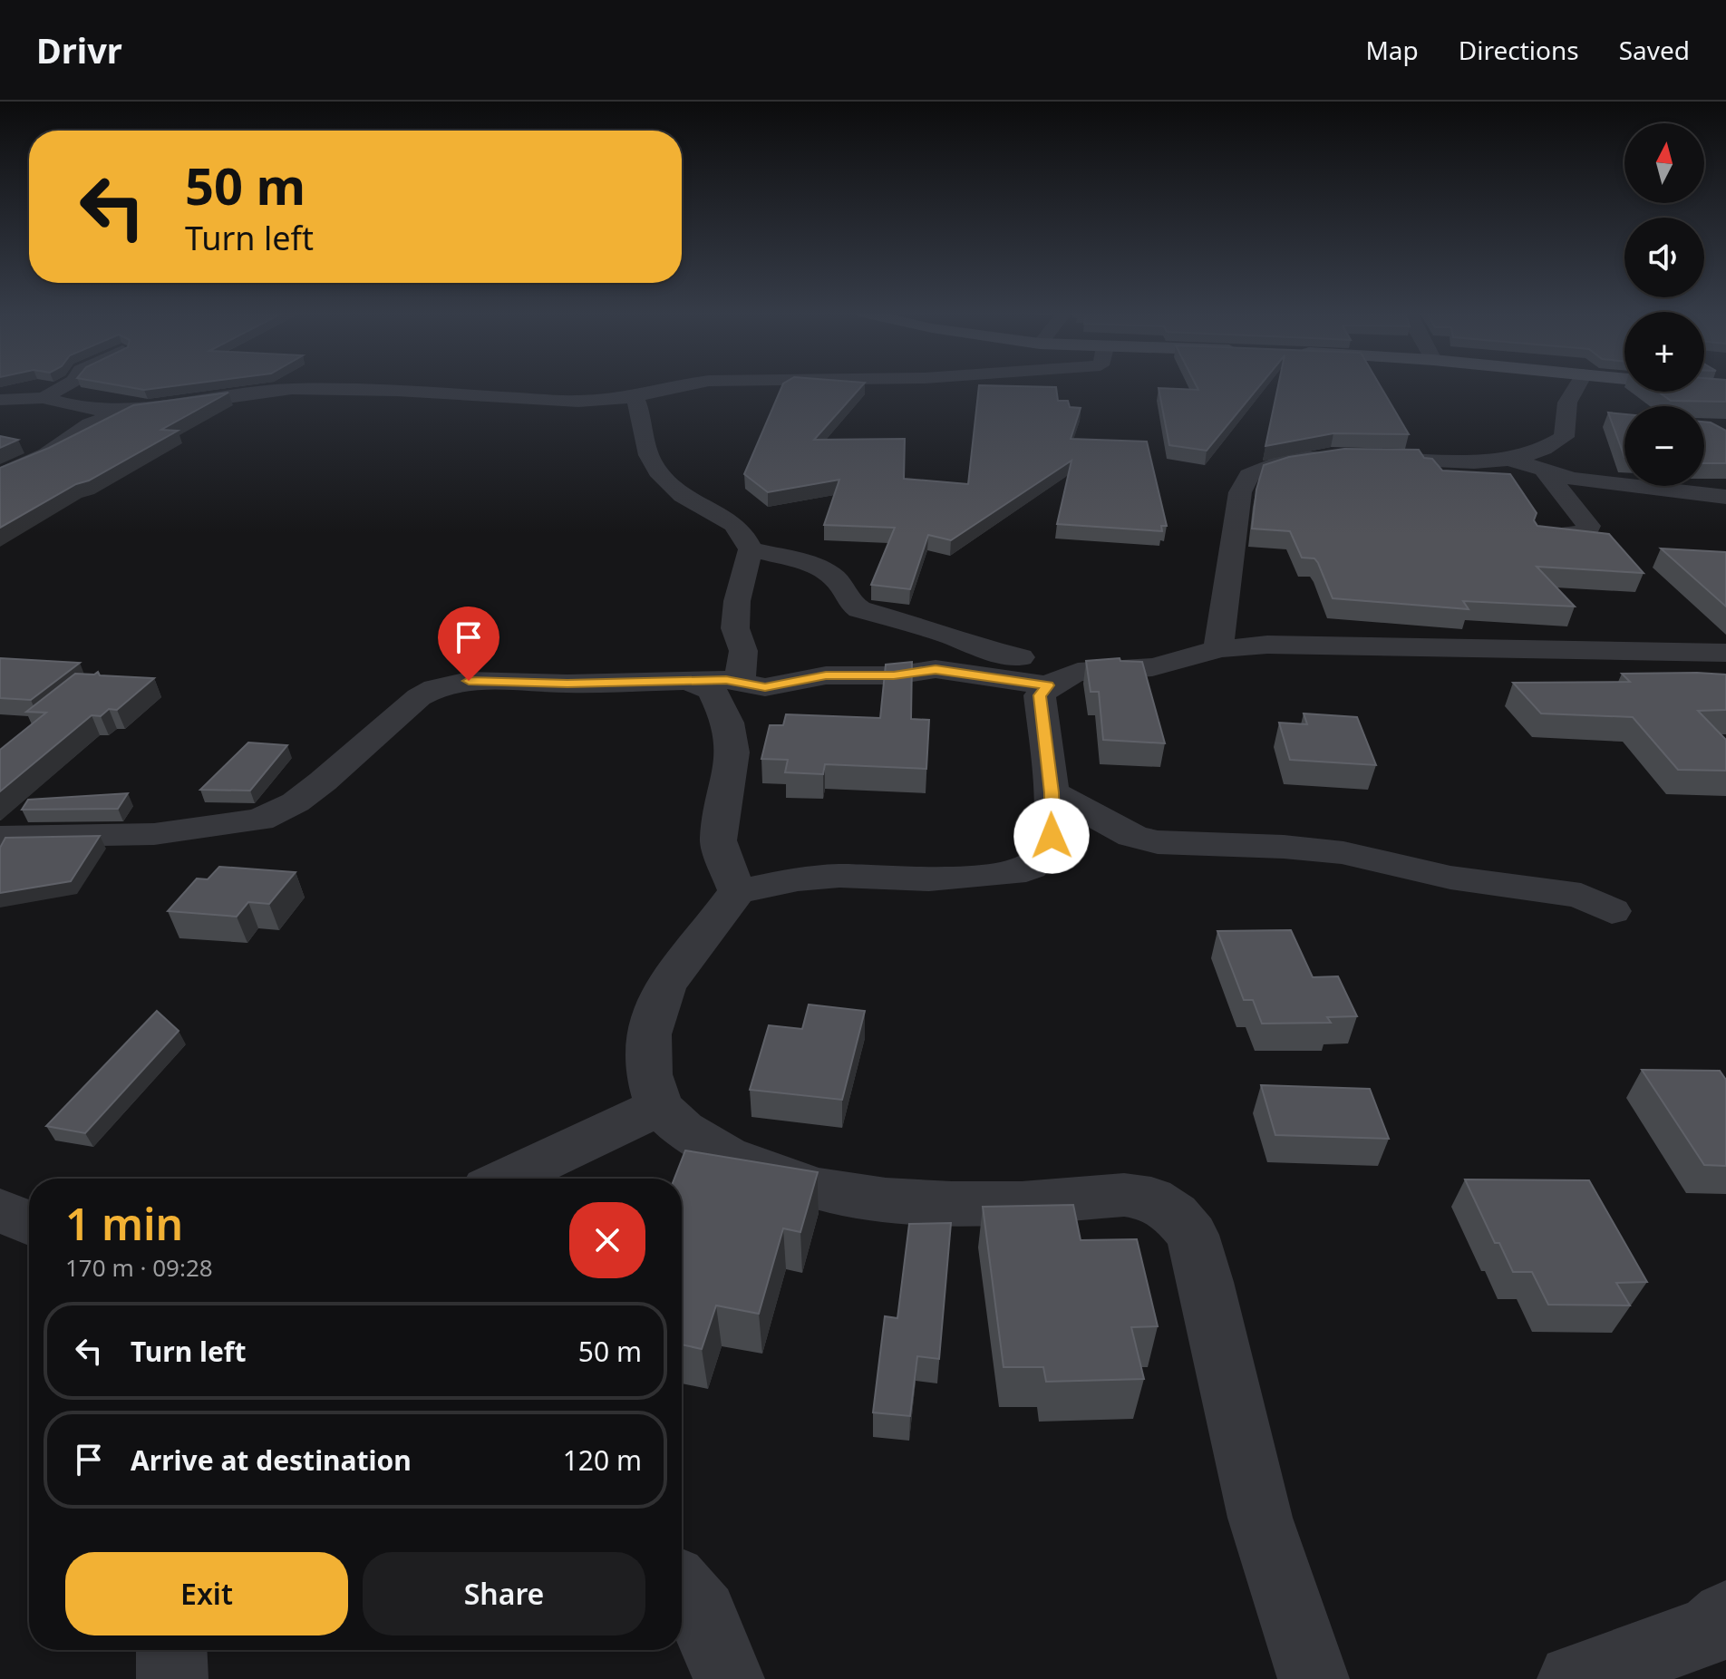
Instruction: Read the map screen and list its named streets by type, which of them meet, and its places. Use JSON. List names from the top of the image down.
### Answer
{
  "north": "top",
  "page": {
    "header": "Drivr",
    "nav": ["Map", "Directions", "Saved"],
    "map_buttons": ["+", "−"],
    "turn": ["50 m", "Turn left"],
    "heading": ["1 min", "170 m · 09:28"],
    "list": [
      {
        "name": "Turn left",
        "value": "50 m"
      },
      {
        "name": "Arrive at destination",
        "value": "120 m"
      }
    ],
    "buttons": ["Exit", "Share"]
  }
}
